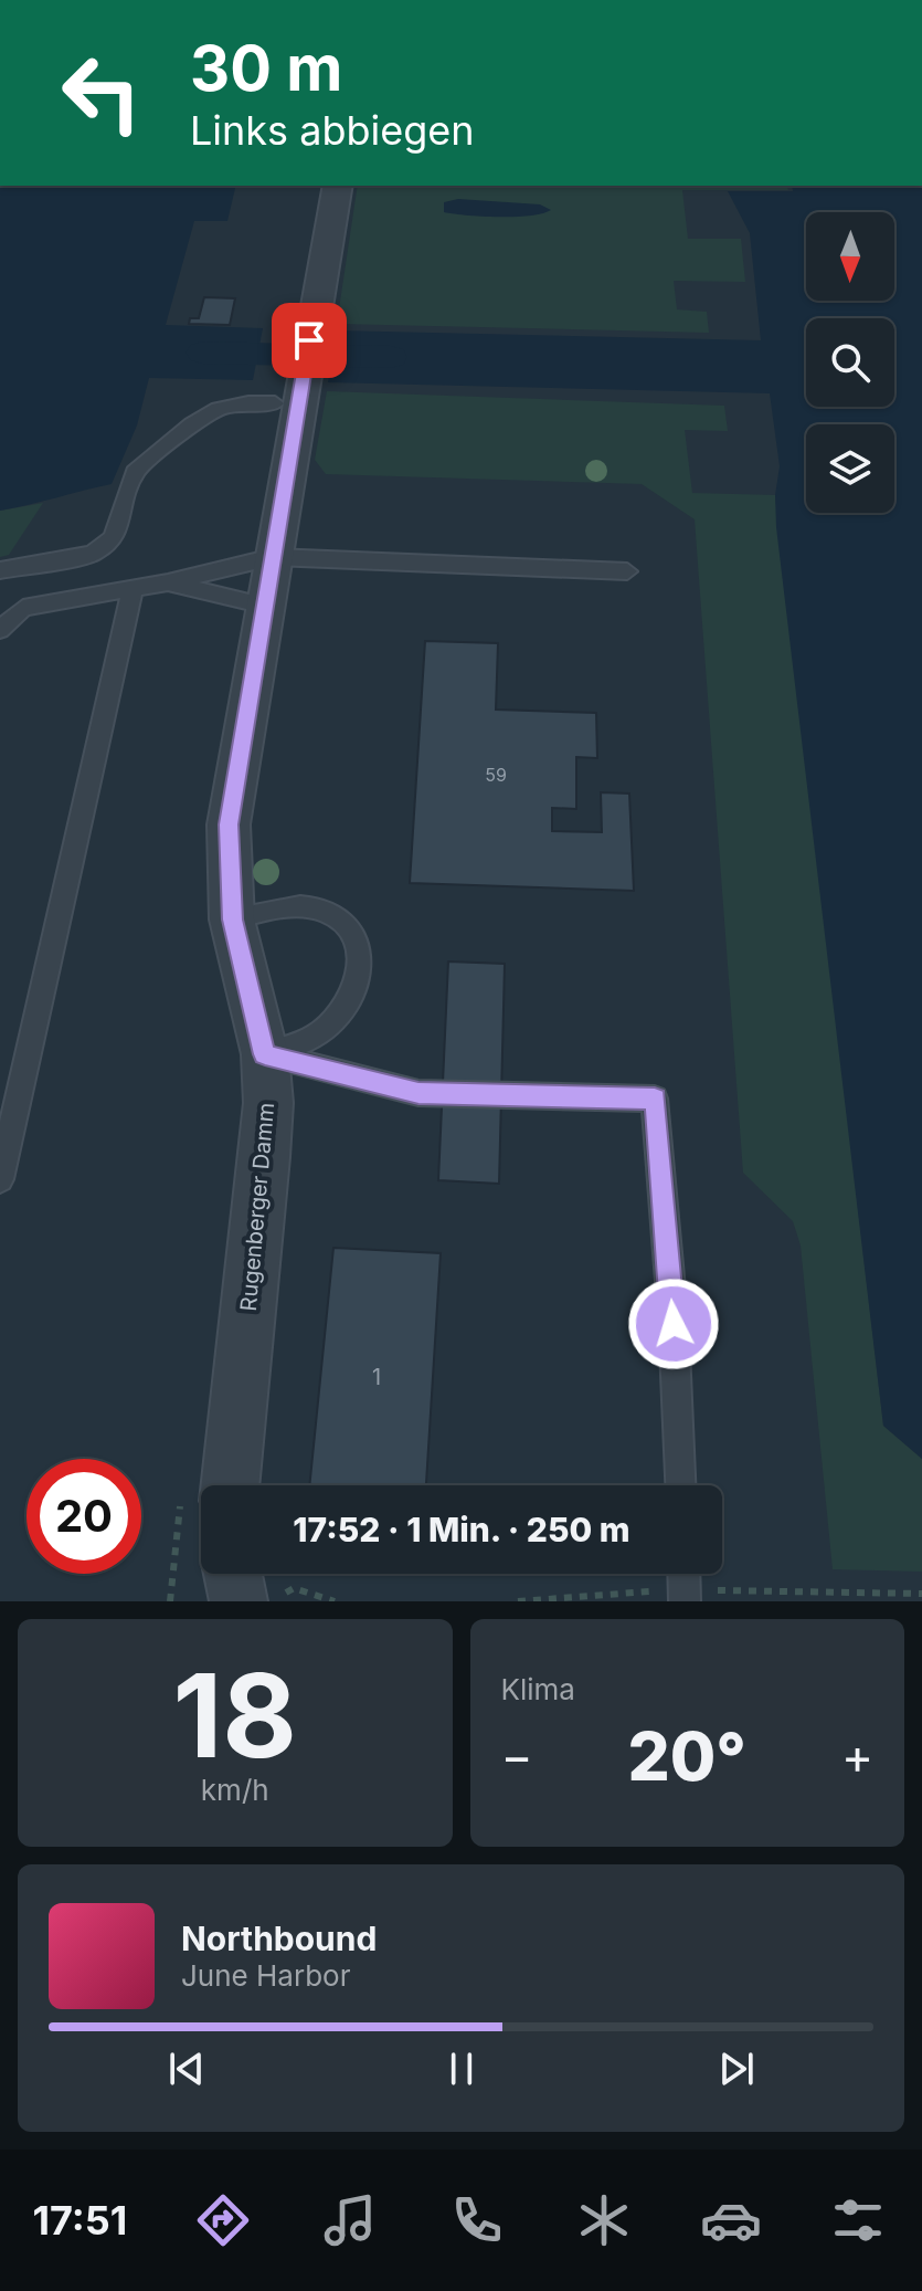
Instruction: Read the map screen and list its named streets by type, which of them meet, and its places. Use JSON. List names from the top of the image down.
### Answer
{
  "streets": {
    "street": ["Rugenberger Damm"]
  },
  "house_numbers": ["59", "1"],
  "north": "bottom",
  "page": {
    "turn": ["30 m", "Links abbiegen"],
    "limit": "20",
    "trip": "17:52 · 1 Min. · 250 m",
    "tile": [
      ["18", "km/h"],
      "Klima"
    ],
    "heat": ["−", "20°", "+"],
    "song": ["Northbound", "June Harbor"],
    "tabs": "17:51"
  }
}
